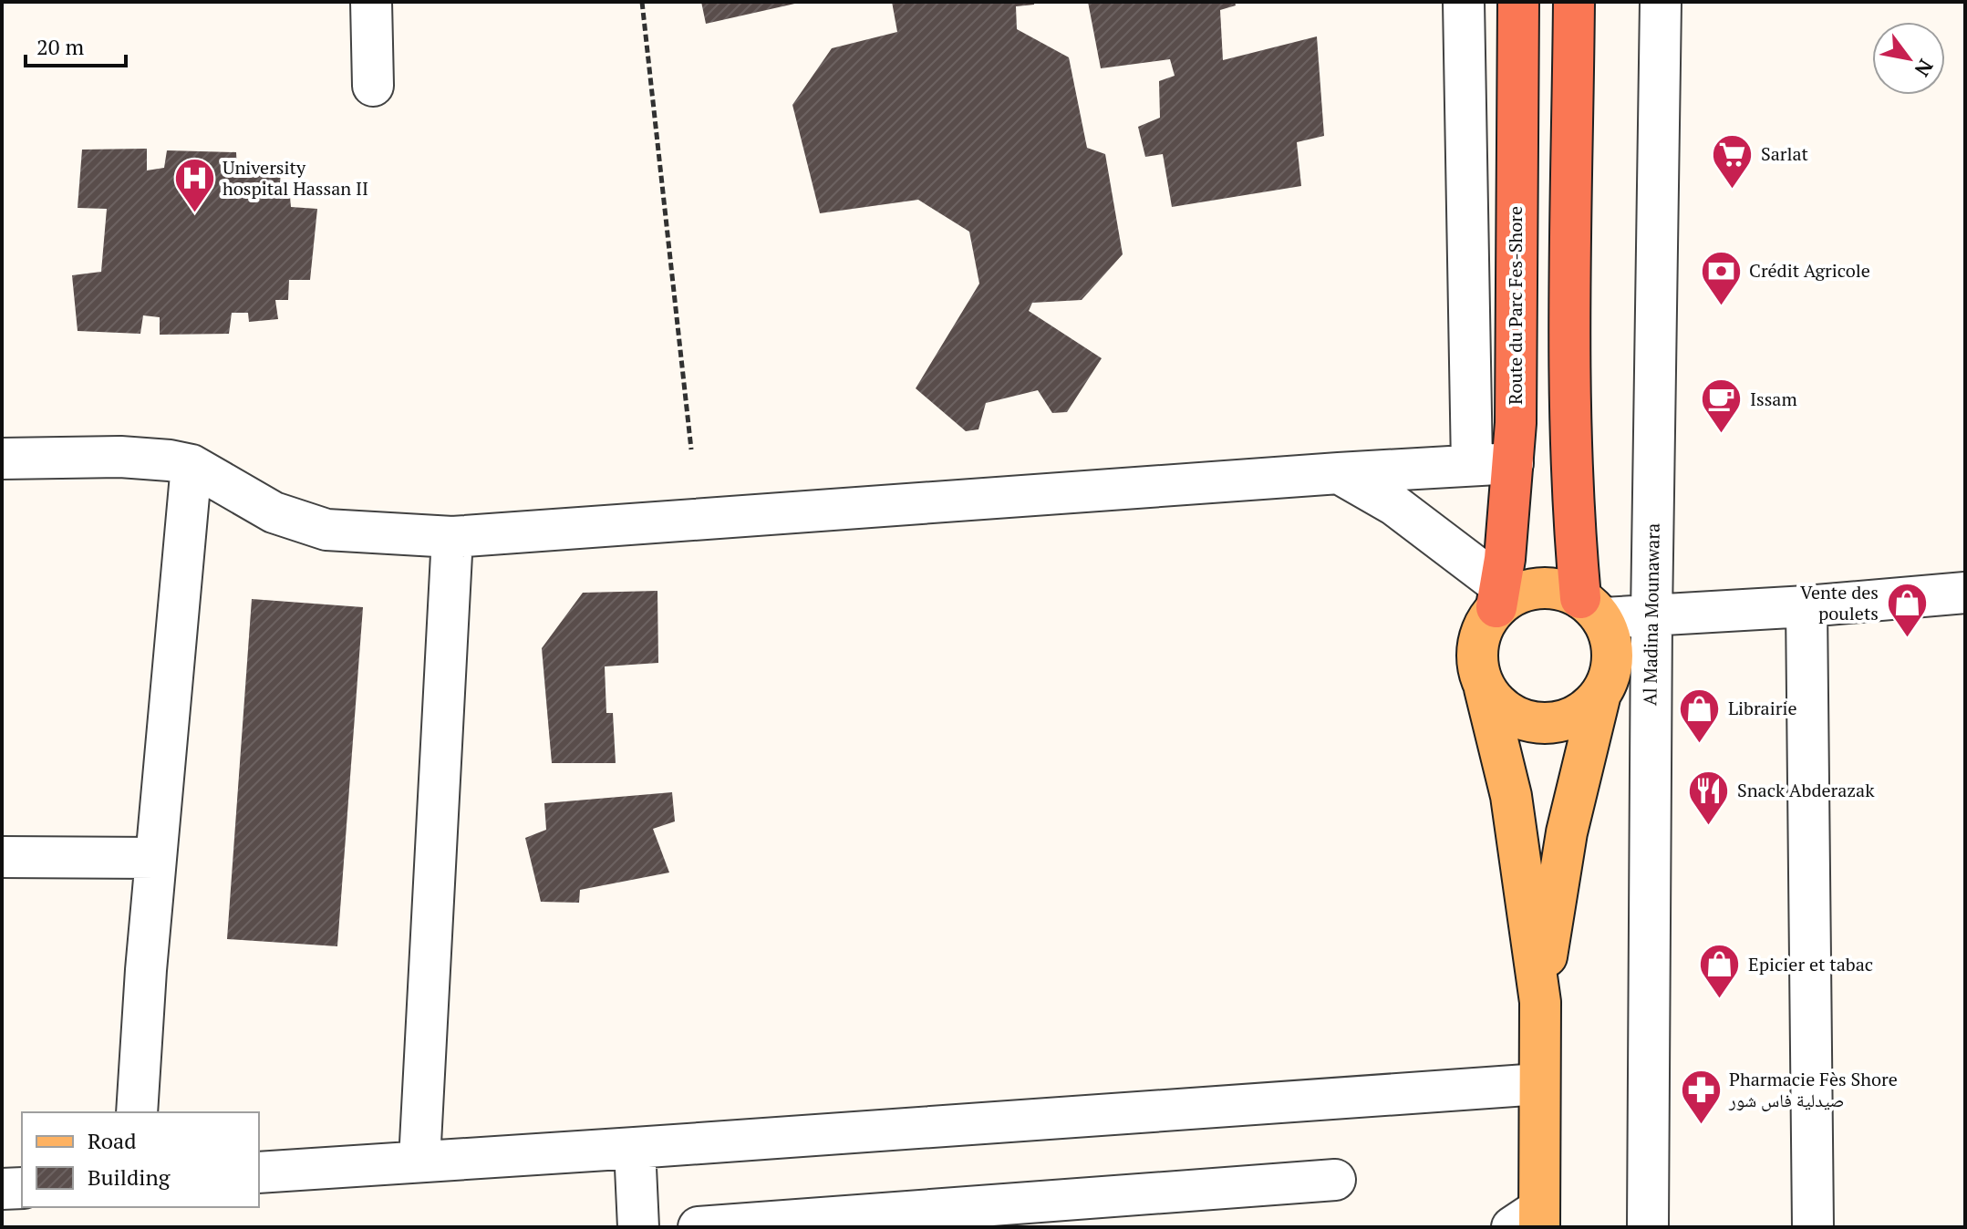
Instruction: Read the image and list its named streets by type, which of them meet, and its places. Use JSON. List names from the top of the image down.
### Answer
{
  "streets": {
    "highway": ["Route du Parc Fes-Shore"],
    "street": ["Al Madina Mounawara"]
  },
  "places": {
    "supermarket": ["Sarlat"],
    "hospital": ["University hospital Hassan II"],
    "bank": ["Crédit Agricole"],
    "cafe": ["Issam"],
    "shop": ["Vente des poulets", "Librairie", "Epicier et tabac"],
    "restaurant": ["Snack Abderazak"],
    "pharmacy": ["Pharmacie Fès Shore صيدلية فاس شور"]
  },
  "legend": ["Road", "Building"],
  "scale_bar": "20 m",
  "north": "bottom right"
}
